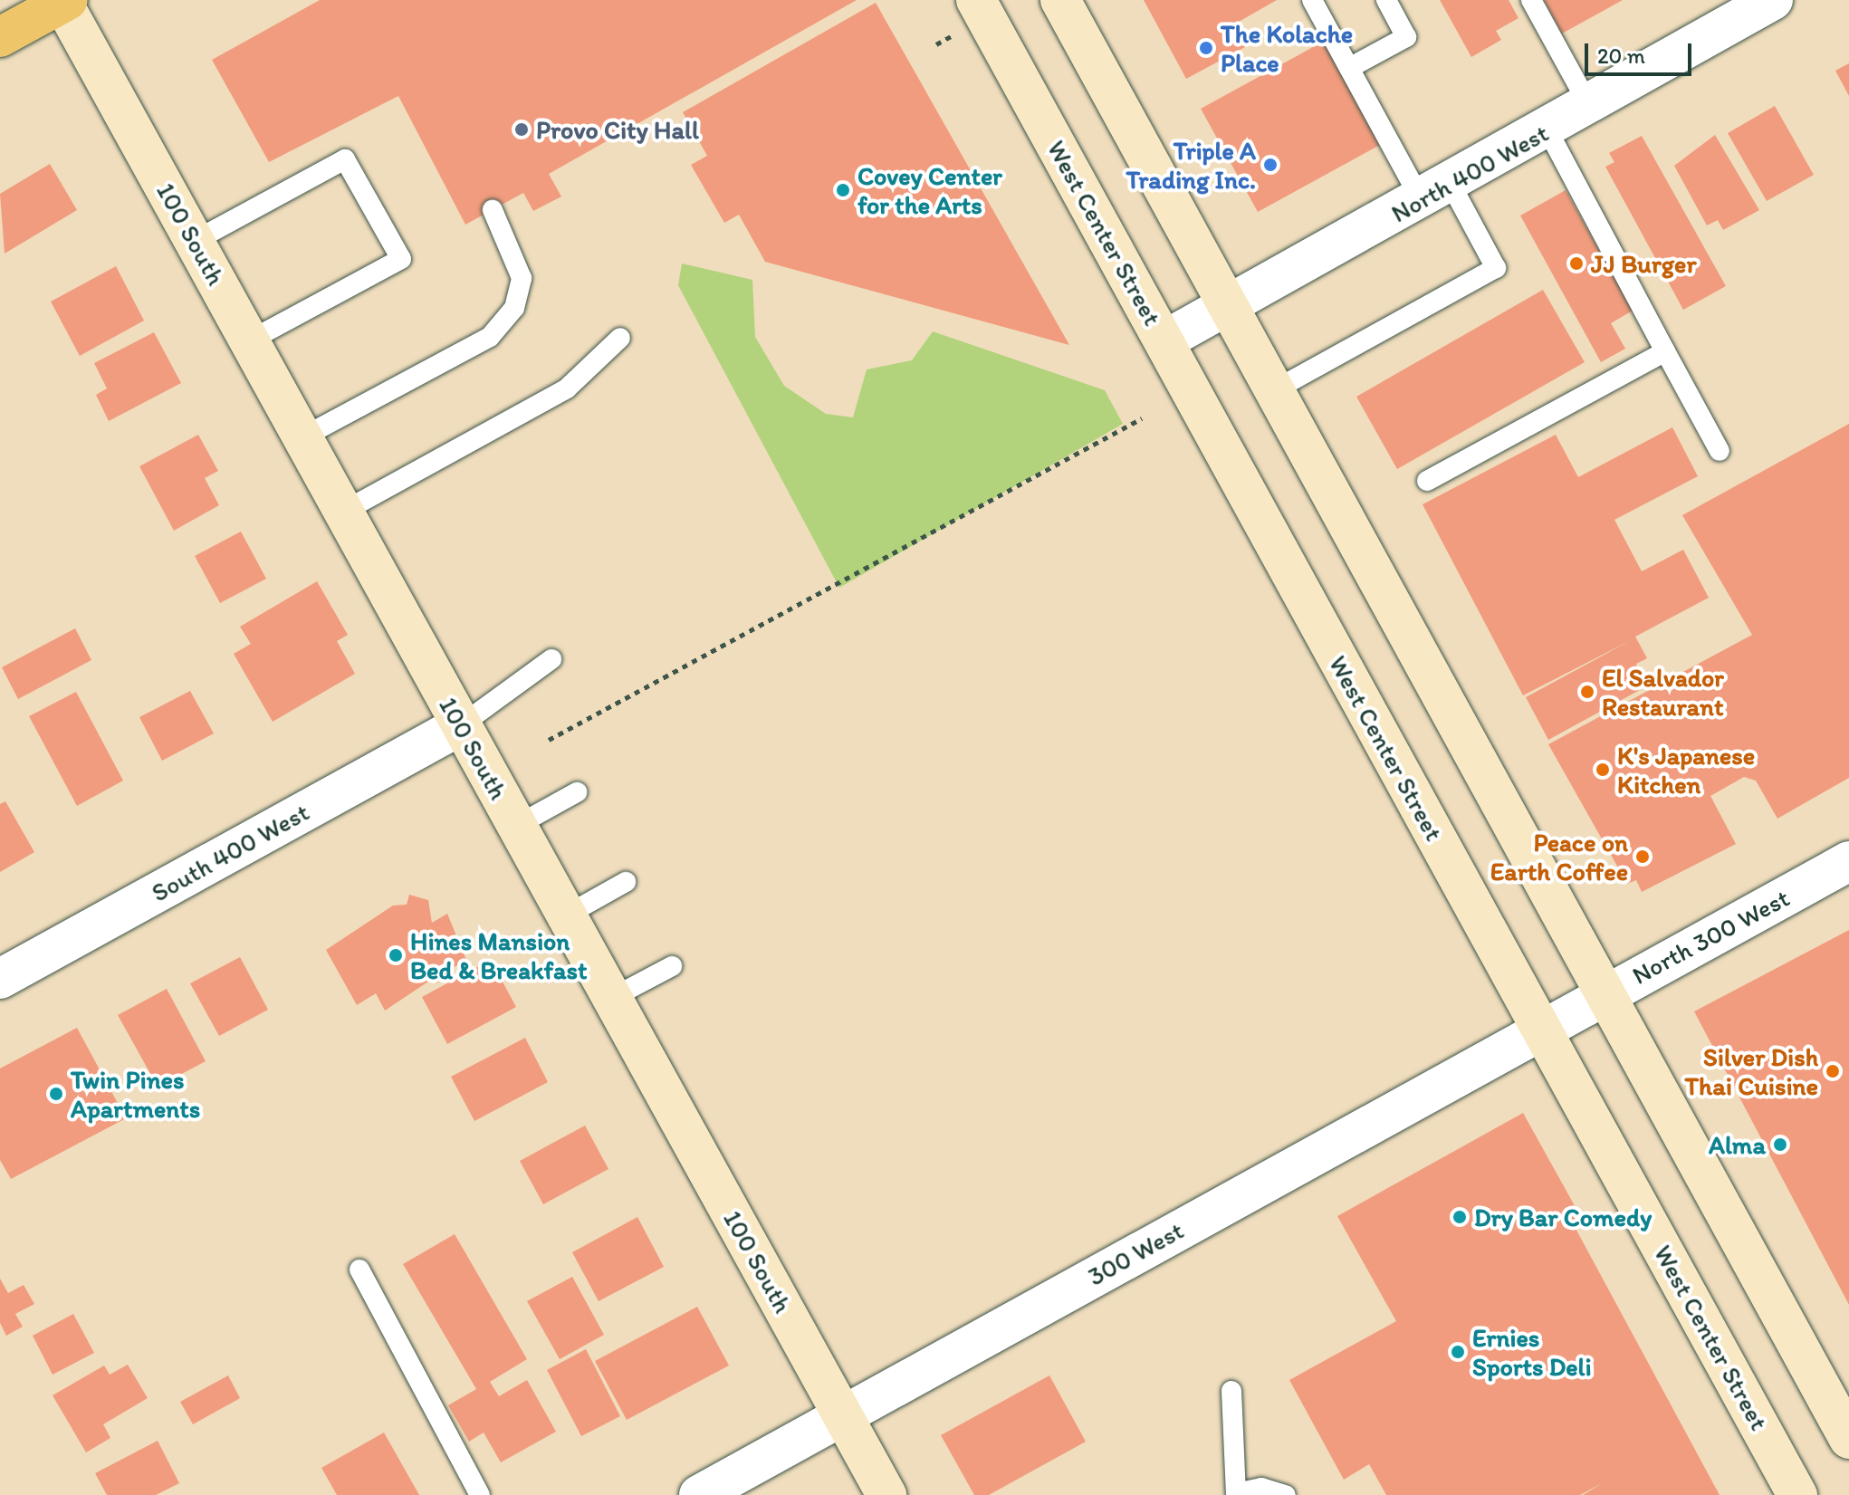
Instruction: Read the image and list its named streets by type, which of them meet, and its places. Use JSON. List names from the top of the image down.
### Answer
{
  "streets": {
    "main road": ["West Center Street", "100 South"],
    "street": [
      "North 400 West",
      "South 400 West",
      "North 300 West",
      "300 West"
    ]
  },
  "crossings": [
    ["North 400 West", "West Center Street"],
    ["West Center Street", "North 300 West"],
    ["West Center Street", "300 West"],
    ["100 South", "South 400 West"],
    ["100 South", "300 West"],
    ["North 300 West", "300 West"]
  ],
  "places": [
    "The Kolache Place",
    "Provo City Hall",
    "Triple A Trading Inc.",
    "Covey Center for the Arts",
    "JJ Burger",
    "El Salvador Restaurant",
    "K's Japanese Kitchen",
    "Peace on Earth Coffee",
    "Hines Mansion Bed & Breakfast",
    "Silver Dish Thai Cuisine",
    "Twin Pines Apartments",
    "Alma",
    "Dry Bar Comedy",
    "Ernies Sports Deli"
  ],
  "scale_bar": "20 m"
}
